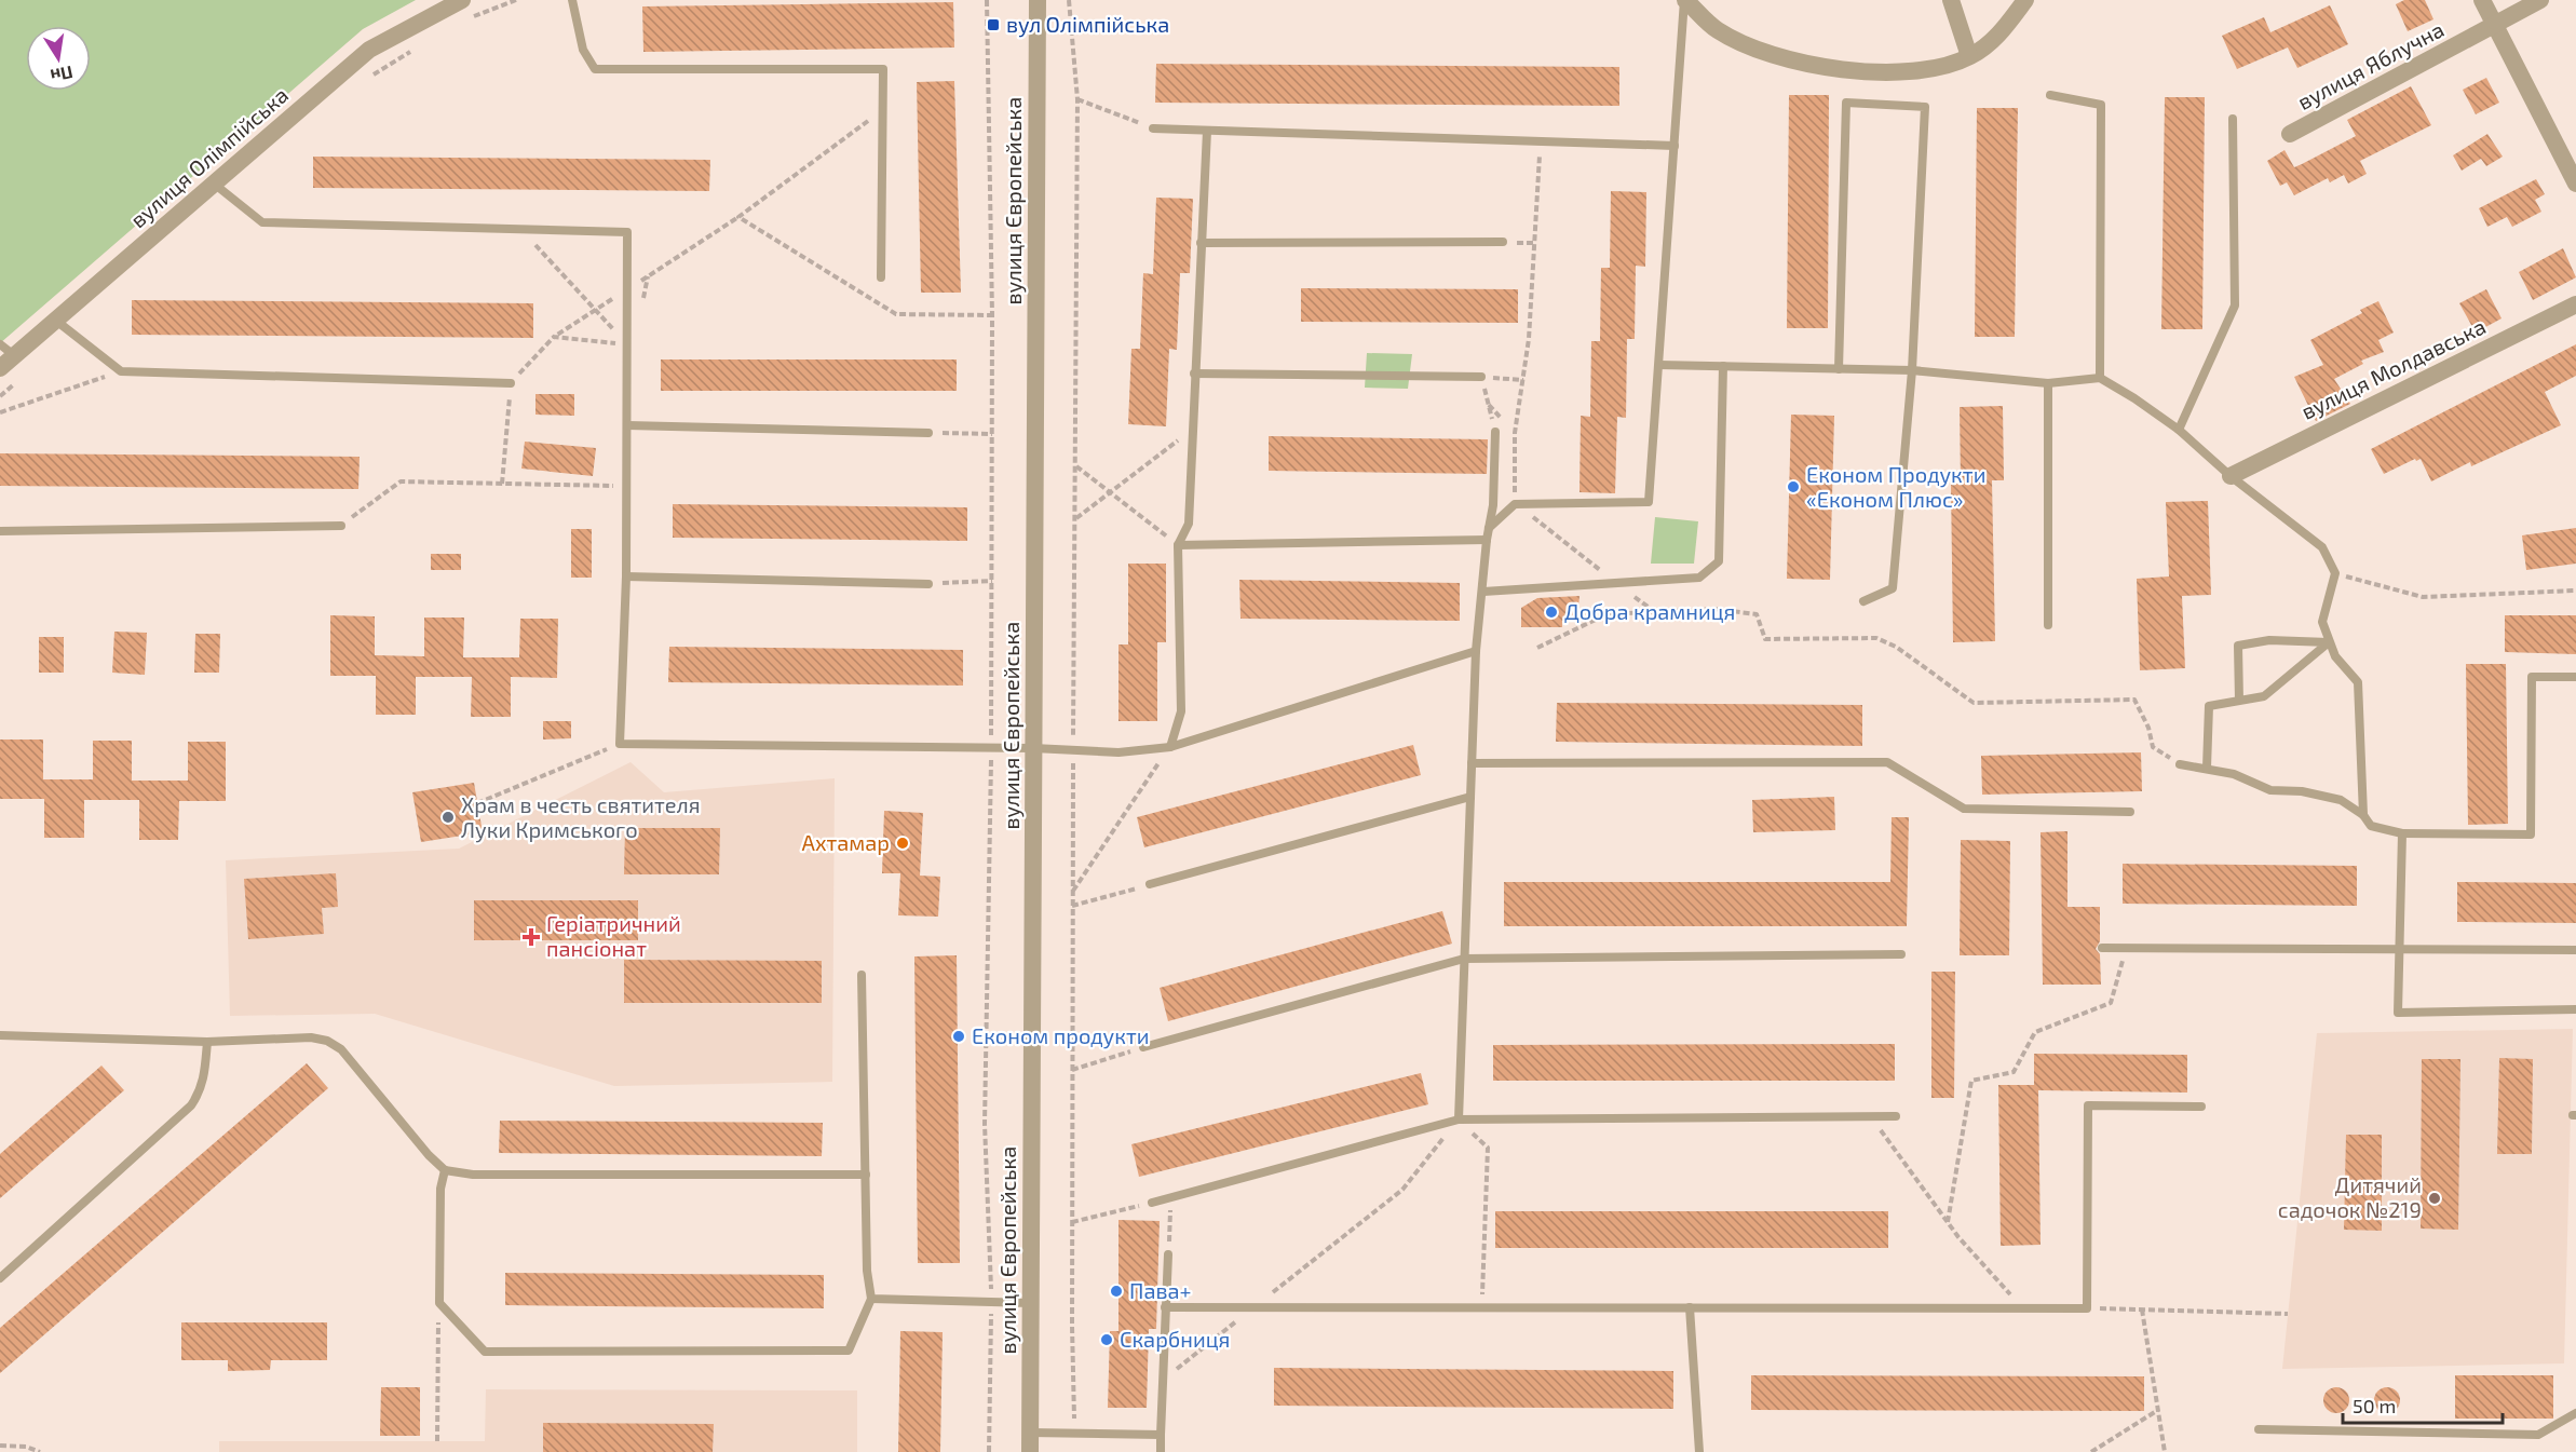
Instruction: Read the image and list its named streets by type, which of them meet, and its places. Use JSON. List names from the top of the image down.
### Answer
{
  "streets": {
    "street": [
      "вулиця Яблучна",
      "вулиця Олімпійська",
      "вулиця Європейська",
      "вулиця Молдавська"
    ]
  },
  "places": {
    "transit": ["вул Олімпійська"],
    "other": [
      "Економ Продукти «Економ Плюс»",
      "Добра крамниця",
      "Храм в честь святителя Луки Кримського",
      "Ахтамар",
      "Економ продукти",
      "Дитячий садочок №219",
      "Пава+",
      "Скарбниця"
    ],
    "health": ["Геріатричний пансіонат"]
  },
  "scale_bar": "50 m",
  "north": "bottom"
}
